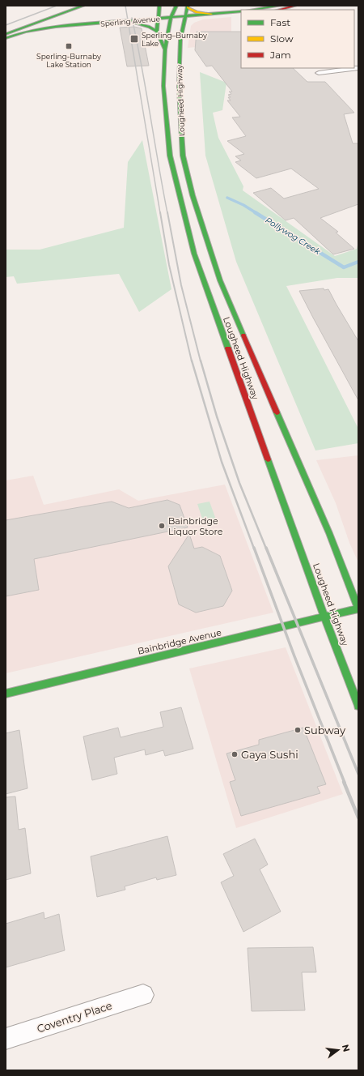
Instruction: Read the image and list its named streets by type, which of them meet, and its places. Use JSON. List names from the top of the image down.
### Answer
{
  "streets": {
    "main road": ["Sperling Avenue", "Lougheed Highway", "Bainbridge Avenue"],
    "street": ["Coventry Place"]
  },
  "crossings": [
    ["Sperling Avenue", "Lougheed Highway"],
    ["Lougheed Highway", "Bainbridge Avenue"]
  ],
  "water": ["Pollywog Creek"],
  "places": {
    "transit": ["Sperling–Burnaby Lake", "Sperling-Burnaby Lake Station"],
    "other": ["Bainbridge Liquor Store", "Subway", "Gaya Sushi"]
  },
  "legend": ["Fast", "Slow", "Jam"],
  "north": "right"
}
